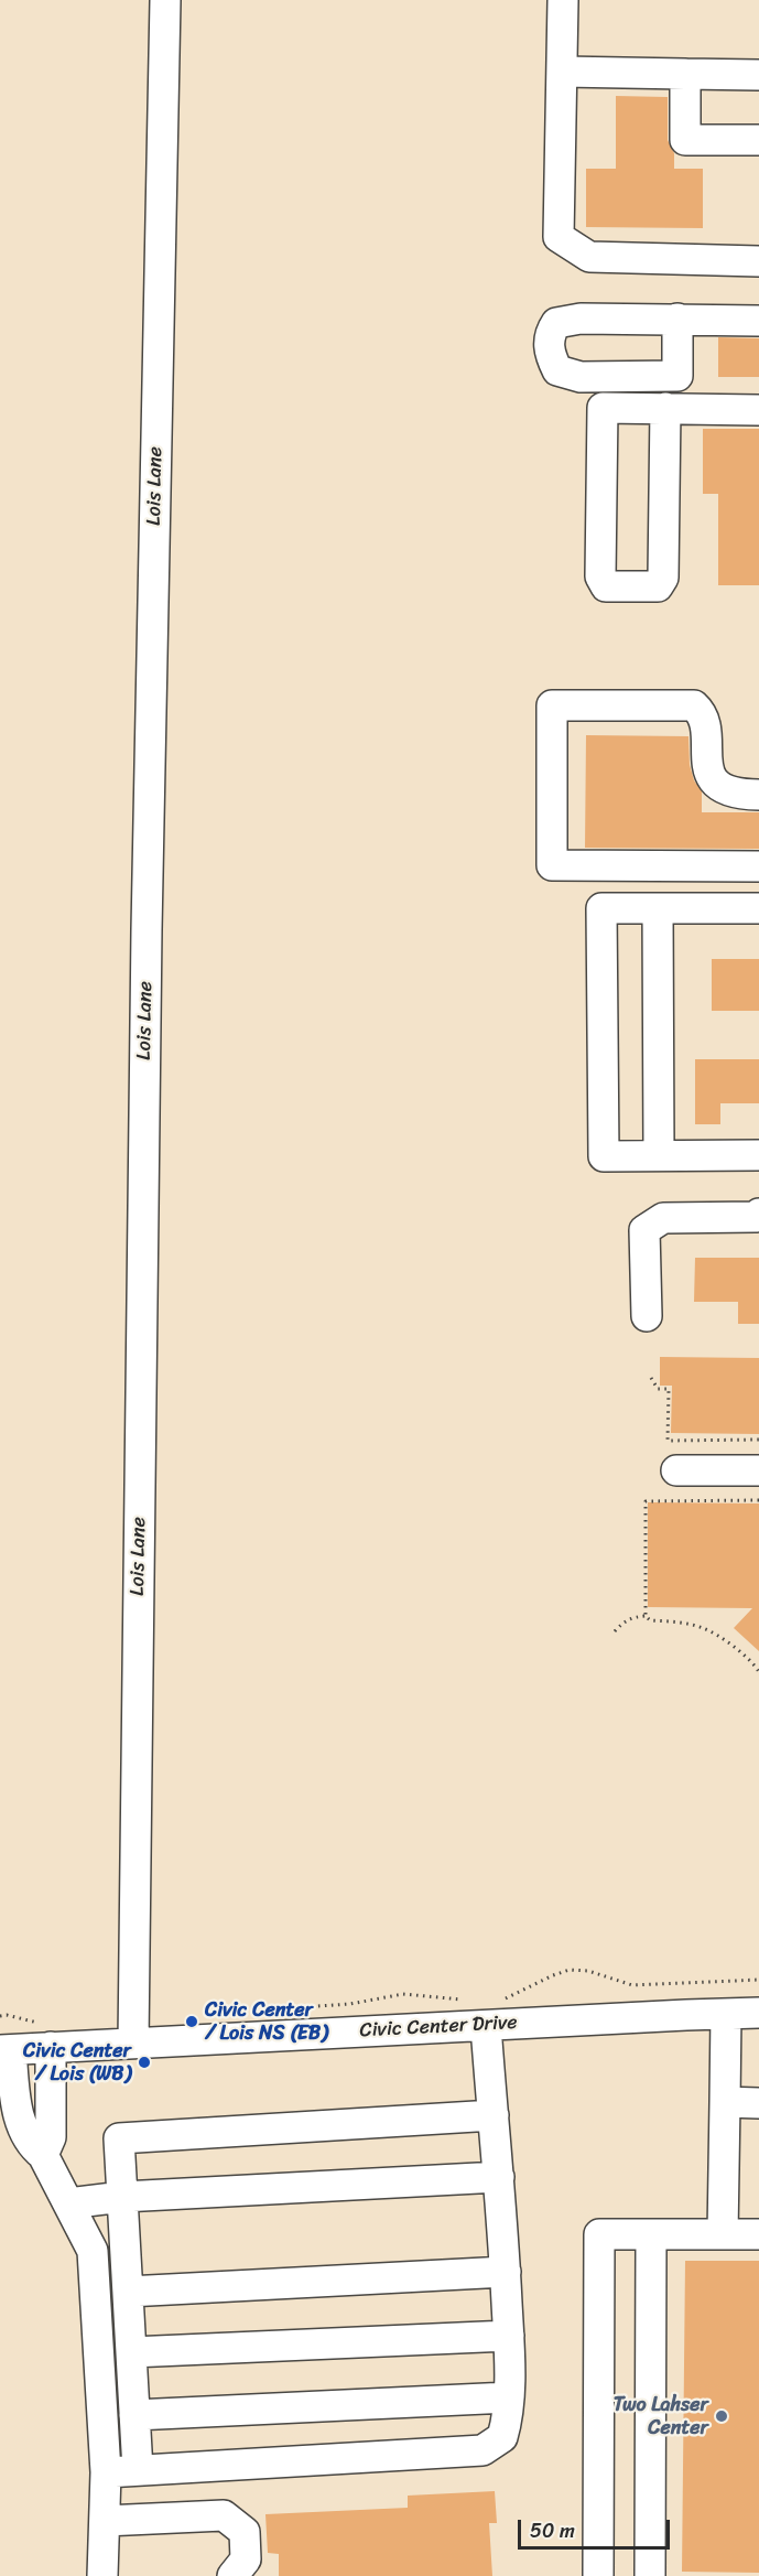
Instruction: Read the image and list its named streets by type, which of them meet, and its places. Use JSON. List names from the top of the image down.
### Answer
{
  "streets": {
    "street": ["Lois Lane", "Civic Center Drive"]
  },
  "crossings": [
    ["Lois Lane", "Civic Center Drive"]
  ],
  "places": ["Civic Center / Lois NS (EB)", "Civic Center / Lois (WB)", "Two Lahser Center"],
  "scale_bar": "50 m"
}
